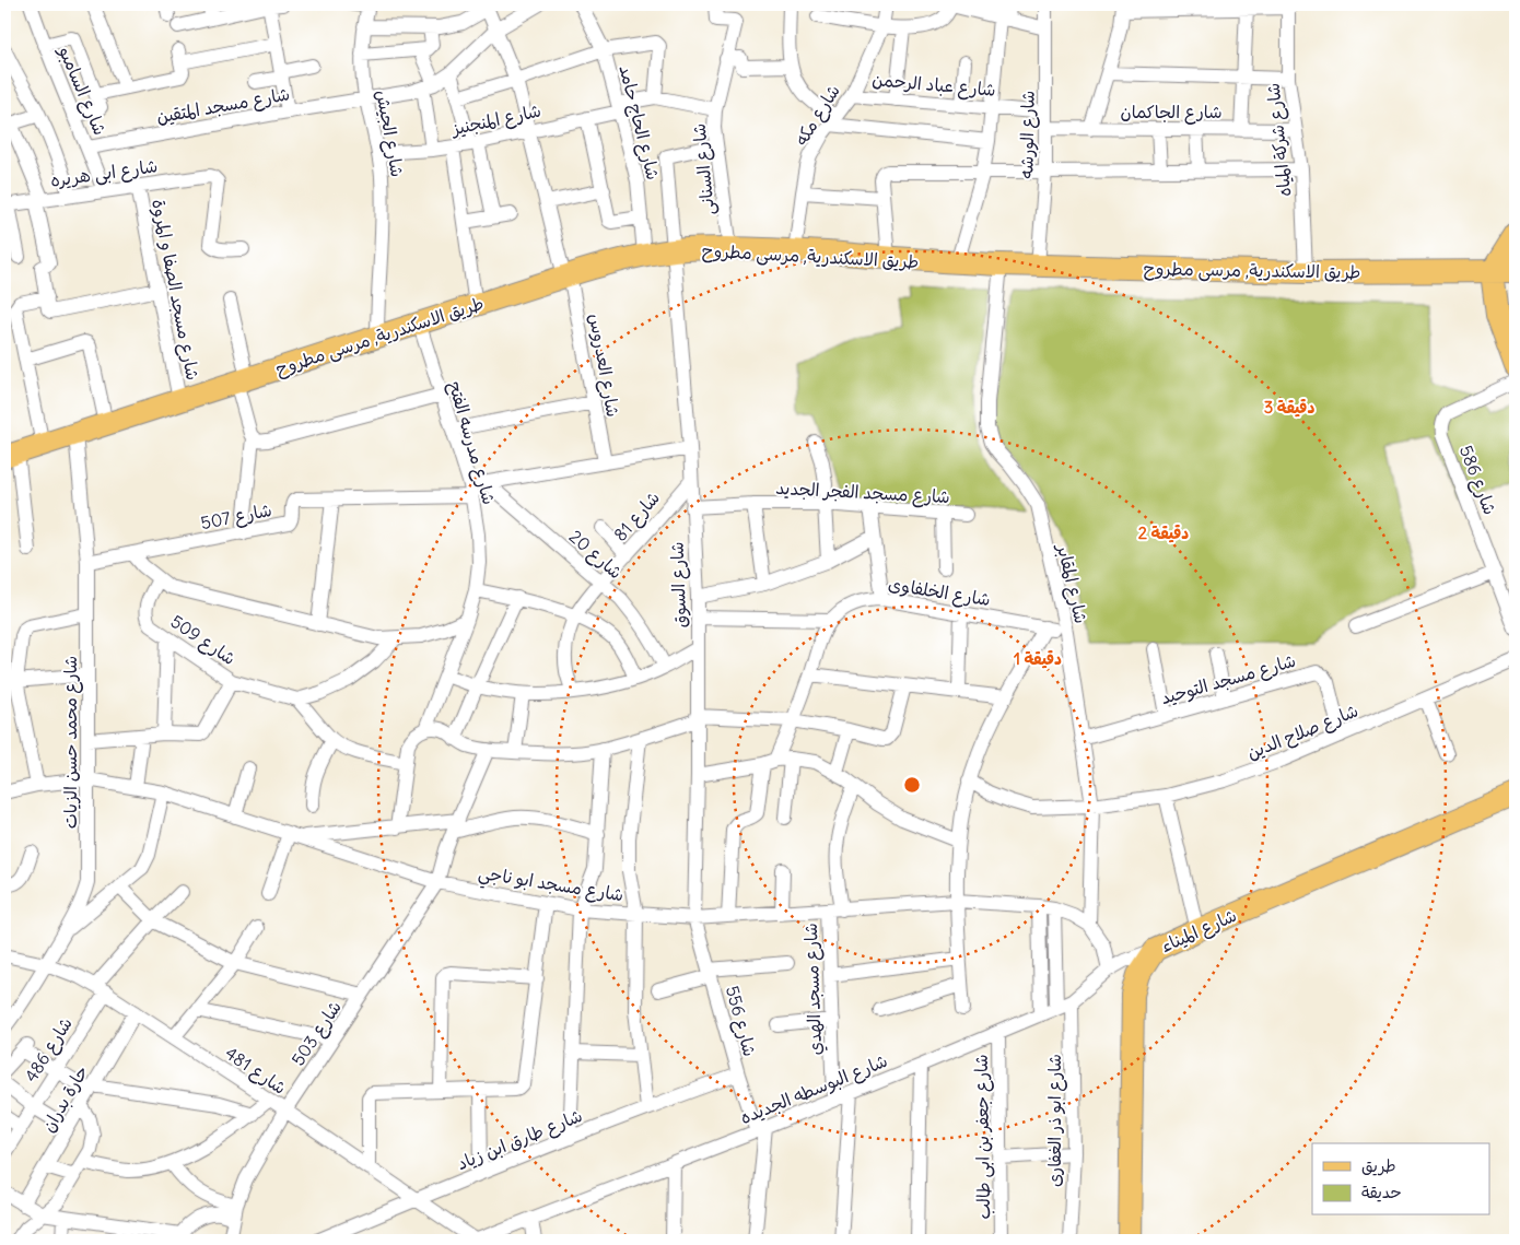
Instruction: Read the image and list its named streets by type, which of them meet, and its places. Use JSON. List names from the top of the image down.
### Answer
{
  "streets": {
    "main road": ["طريق الاسكندرية, مرسى مطروح", "شارع الميناء"],
    "street": [
      "شارع عباد الرحمن",
      "شارع السامبو",
      "شارع مسجد المتقين",
      "شارع الجاكمان",
      "شارع مكه",
      "شارع المنجنيز",
      "شارع الحاج حامد",
      "شارع الجيش",
      "شارع الورشه",
      "شارع شركة المياه",
      "شارع السنانى",
      "شارع ابى هريره",
      "شارع مسجد الصفا و المروة",
      "شارع العدروس",
      "شارع مدرسه الفتح",
      "شارع 586",
      "شارع مسجد الفجر الجديد",
      "شارع 507",
      "شارع 81",
      "شارع 20",
      "شارع المقابر",
      "شارع السوق",
      "شارع الخلفاوى",
      "شارع 509",
      "شارع مسجد التوحيد",
      "شارع صلاح الدين",
      "شارع محمد حسن الزيات",
      "شارع مسجد ابو ناجي",
      "شارع مسجد الهدي",
      "شارع 556",
      "شارع 503",
      "شارع 486",
      "شارع 481",
      "شارع البوسطه الجديده",
      "حارة بدران",
      "شارع ابو ذر الغفارى",
      "شارع جعفر بن ابى طالب",
      "شارع طارق ابن زياد"
    ]
  },
  "crossings": [
    ["شارع عباد الرحمن", "شارع مكه"],
    ["شارع عباد الرحمن", "شارع الورشه"],
    ["شارع السامبو", "شارع مسجد المتقين"],
    ["شارع السامبو", "شارع ابى هريره"],
    ["شارع مسجد المتقين", "شارع الجيش"],
    ["شارع مسجد المتقين", "شارع العدروس"],
    ["شارع الجاكمان", "شارع الورشه"],
    ["شارع الجاكمان", "شارع شركة المياه"],
    ["شارع مكه", "طريق الاسكندرية, مرسى مطروح"],
    ["شارع المنجنيز", "شارع الحاج حامد"],
    ["شارع المنجنيز", "شارع الجيش"],
    ["شارع المنجنيز", "شارع السنانى"],
    ["شارع المنجنيز", "شارع العدروس"],
    ["شارع الحاج حامد", "طريق الاسكندرية, مرسى مطروح"],
    ["شارع الجيش", "طريق الاسكندرية, مرسى مطروح"],
    ["شارع الورشه", "طريق الاسكندرية, مرسى مطروح"],
    ["شارع شركة المياه", "طريق الاسكندرية, مرسى مطروح"],
    ["شارع السنانى", "طريق الاسكندرية, مرسى مطروح"],
    ["شارع السنانى", "شارع السوق"],
    ["شارع ابى هريره", "شارع مسجد الصفا و المروة"],
    ["طريق الاسكندرية, مرسى مطروح", "شارع مسجد الصفا و المروة"],
    ["طريق الاسكندرية, مرسى مطروح", "شارع العدروس"],
    ["طريق الاسكندرية, مرسى مطروح", "شارع مدرسه الفتح"],
    ["طريق الاسكندرية, مرسى مطروح", "شارع المقابر"],
    ["طريق الاسكندرية, مرسى مطروح", "شارع السوق"],
    ["طريق الاسكندرية, مرسى مطروح", "شارع محمد حسن الزيات"],
    ["شارع العدروس", "شارع 507"],
    ["شارع مدرسه الفتح", "شارع 507"],
    ["شارع مسجد الفجر الجديد", "شارع السوق"],
    ["شارع 507", "شارع 20"],
    ["شارع 507", "شارع السوق"],
    ["شارع 507", "شارع محمد حسن الزيات"],
    ["شارع 81", "شارع 20"],
    ["شارع 81", "شارع السوق"],
    ["شارع المقابر", "شارع الخلفاوى"],
    ["شارع المقابر", "شارع مسجد التوحيد"],
    ["شارع المقابر", "شارع صلاح الدين"],
    ["شارع المقابر", "شارع مسجد ابو ناجي"],
    ["شارع السوق", "شارع مسجد ابو ناجي"],
    ["شارع السوق", "شارع 556"],
    ["شارع مسجد التوحيد", "شارع صلاح الدين"],
    ["شارع محمد حسن الزيات", "شارع مسجد ابو ناجي"],
    ["شارع محمد حسن الزيات", "شارع 481"],
    ["شارع مسجد ابو ناجي", "شارع مسجد الهدي"],
    ["شارع مسجد ابو ناجي", "شارع 556"],
    ["شارع مسجد ابو ناجي", "شارع 503"],
    ["شارع مسجد ابو ناجي", "شارع البوسطه الجديده"],
    ["شارع الميناء", "شارع البوسطه الجديده"],
    ["شارع مسجد الهدي", "شارع البوسطه الجديده"],
    ["شارع 556", "شارع البوسطه الجديده"],
    ["شارع 556", "شارع طارق ابن زياد"],
    ["شارع 503", "شارع 481"],
    ["شارع 486", "شارع 481"],
    ["شارع 481", "شارع البوسطه الجديده"],
    ["شارع 481", "حارة بدران"],
    ["شارع 481", "شارع طارق ابن زياد"],
    ["شارع البوسطه الجديده", "شارع ابو ذر الغفارى"],
    ["شارع البوسطه الجديده", "شارع جعفر بن ابى طالب"]
  ],
  "legend": ["طريق", "حديقة"],
  "rings": ["3 دقيقة", "2 دقيقة", "1 دقيقة"]
}
